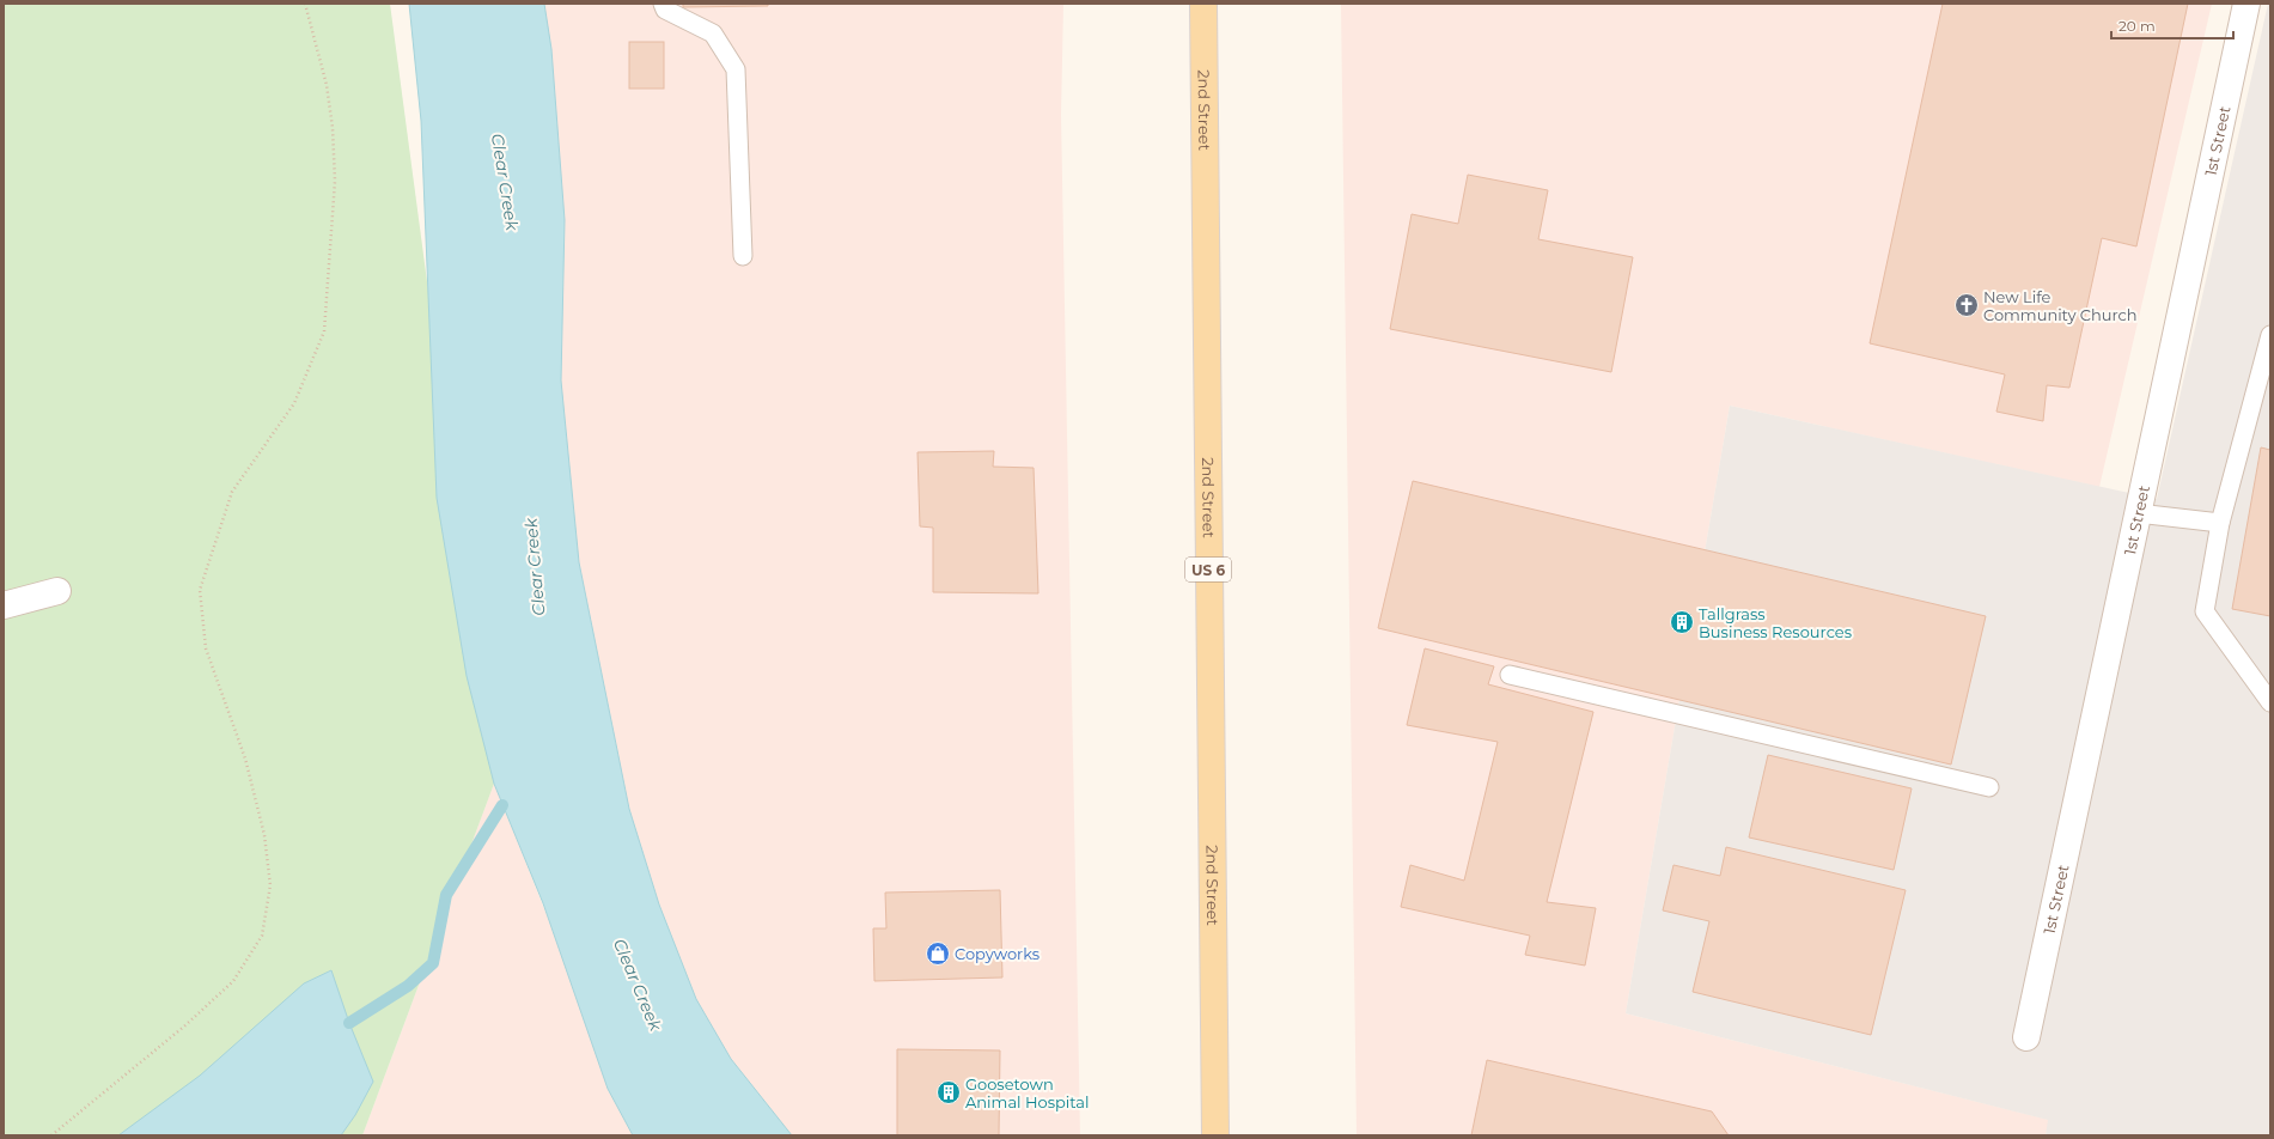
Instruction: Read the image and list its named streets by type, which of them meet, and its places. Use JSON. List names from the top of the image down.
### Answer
{
  "streets": {
    "main road": ["2nd Street", "US 6"],
    "street": ["1st Street"]
  },
  "water": ["Clear Creek"],
  "places": {
    "church": ["New Life Community Church"],
    "building": ["Tallgrass Business Resources", "Goosetown Animal Hospital"],
    "shop": ["Copyworks"]
  },
  "scale_bar": "20 m"
}
